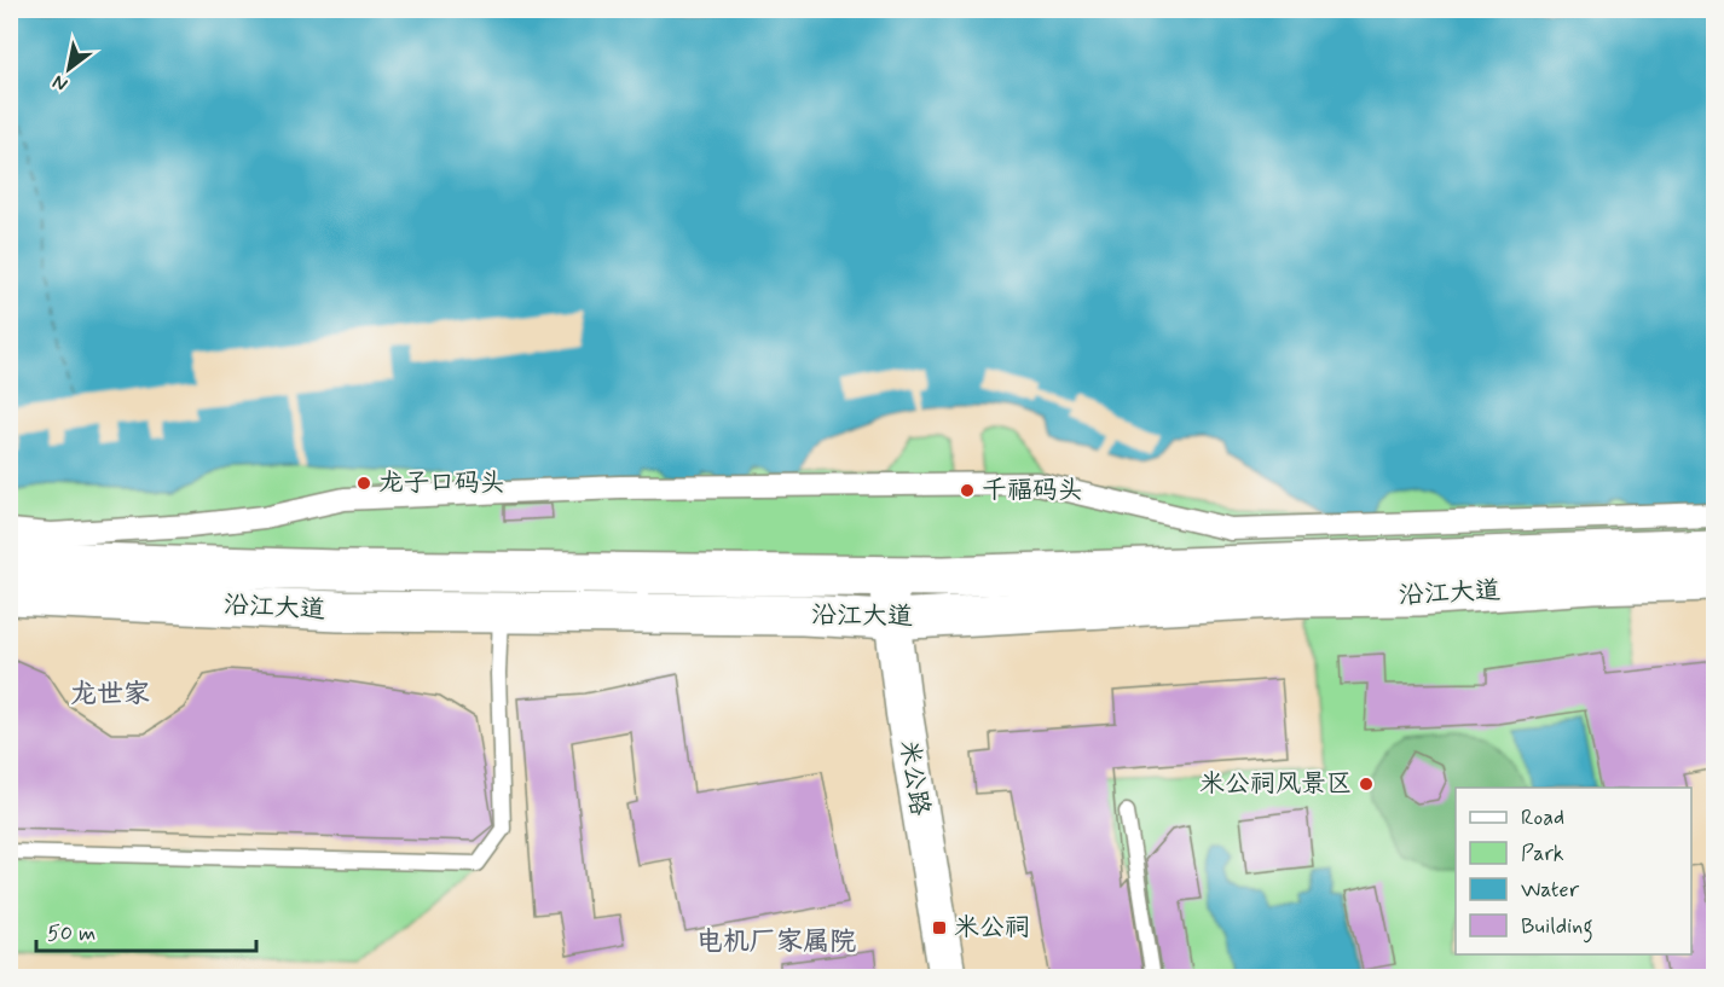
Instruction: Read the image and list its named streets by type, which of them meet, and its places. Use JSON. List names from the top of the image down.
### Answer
{
  "streets": {
    "main road": ["沿江大道"],
    "street": ["米公路"]
  },
  "crossings": [
    ["沿江大道", "米公路"]
  ],
  "districts": ["龙世家", "电机厂家属院"],
  "places": {
    "other": ["龙子口码头", "千福码头", "米公祠风景区"],
    "transit": ["米公祠"]
  },
  "legend": [
    "Road",
    "Park",
    "Water",
    "Building"
  ],
  "scale_bar": "50 m",
  "north": "bottom left"
}
